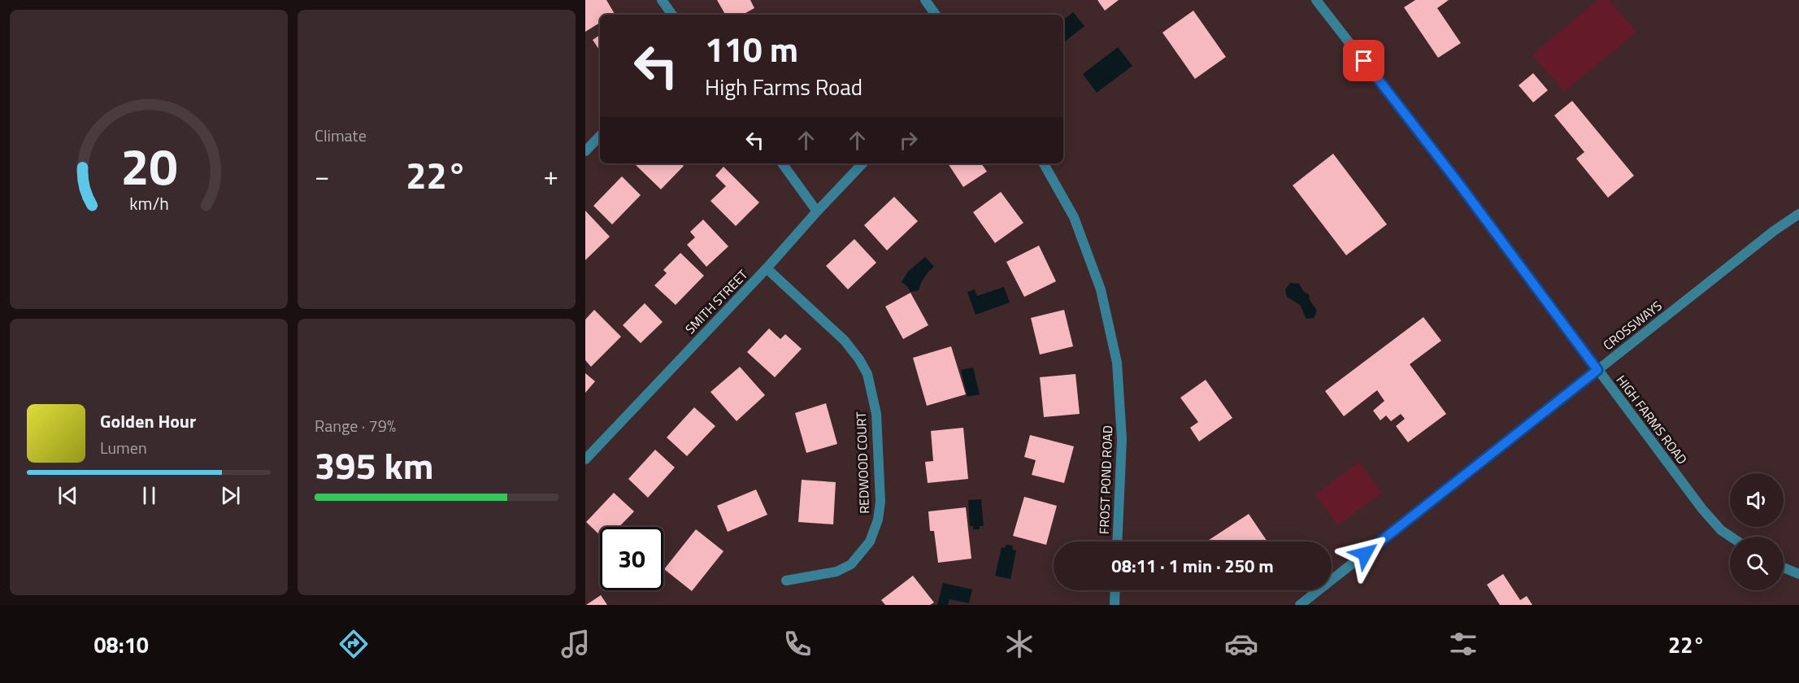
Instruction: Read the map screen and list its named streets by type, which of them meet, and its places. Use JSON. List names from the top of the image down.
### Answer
{
  "streets": {
    "street": [
      "SMITH STREET",
      "CROSSWAYS",
      "HIGH FARMS ROAD",
      "REDWOOD COURT",
      "FROST POND ROAD"
    ]
  },
  "crossings": [
    ["SMITH STREET", "REDWOOD COURT"],
    ["CROSSWAYS", "HIGH FARMS ROAD"]
  ],
  "page": {
    "tile": [
      "Climate",
      ["Range · 79%", "395 km"]
    ],
    "turn": ["110 m", "High Farms Road"],
    "heat": ["−", "22°", "+"],
    "song": ["Golden Hour", "Lumen"],
    "limit": "30",
    "trip": "08:11 · 1 min · 250 m",
    "tabs": ["08:10", "22°"],
    "gauge": ["20", "km/h"]
  }
}
